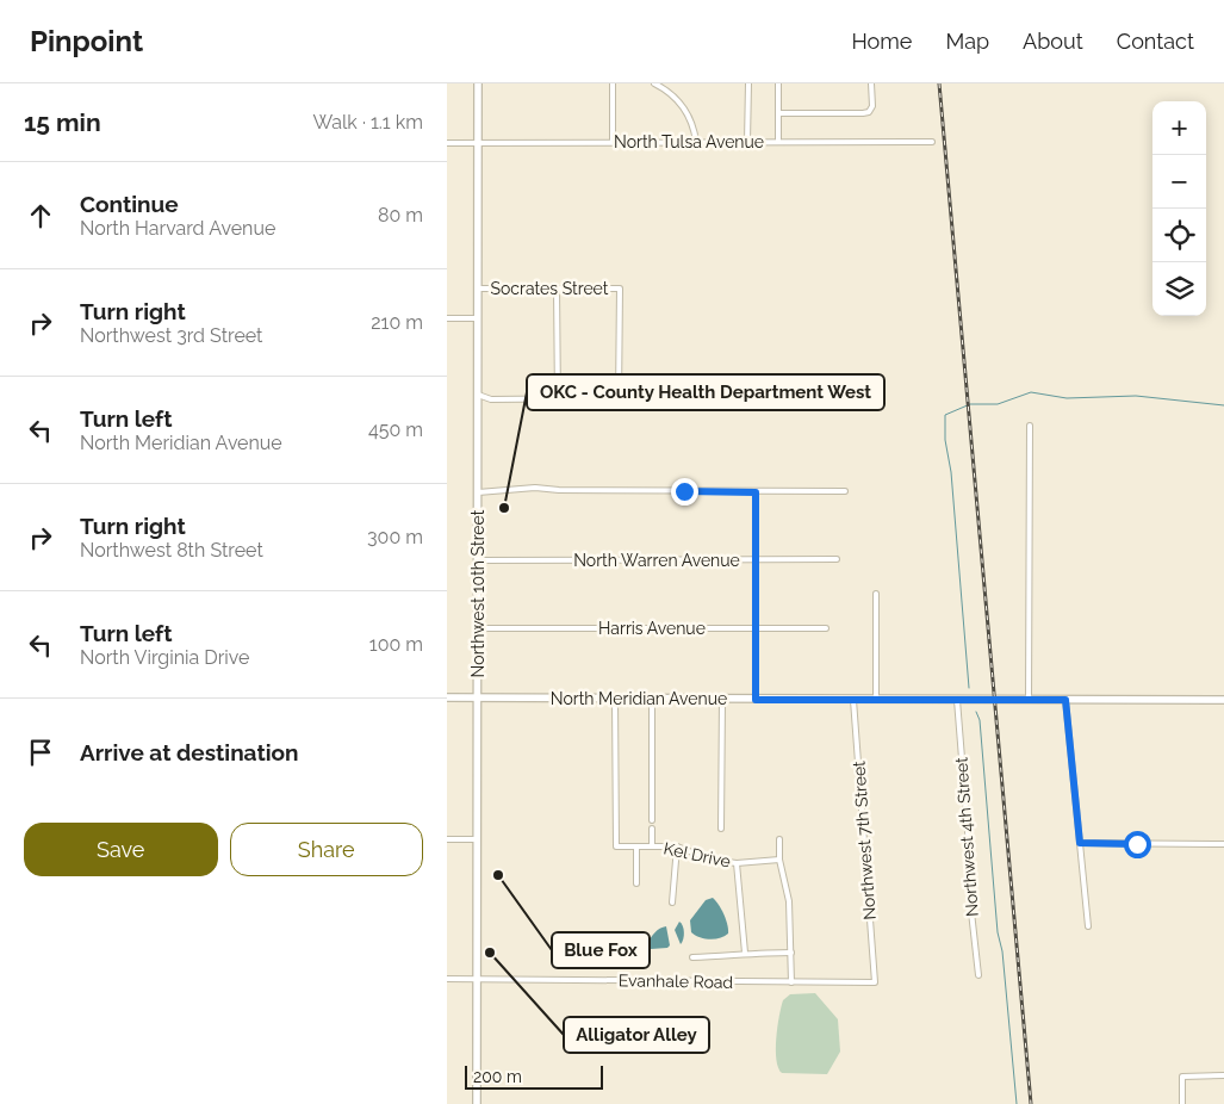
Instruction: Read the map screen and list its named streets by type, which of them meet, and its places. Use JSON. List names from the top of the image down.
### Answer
{
  "streets": {
    "main road": ["Northwest 10th Street", "North Meridian Avenue"],
    "street": [
      "North Tulsa Avenue",
      "Socrates Street",
      "North Warren Avenue",
      "Harris Avenue",
      "Northwest 4th Street",
      "Northwest 7th Street",
      "Kel Drive",
      "Evanhale Road"
    ]
  },
  "crossings": [
    ["North Tulsa Avenue", "Northwest 10th Street"],
    ["Socrates Street", "Northwest 10th Street"],
    ["North Warren Avenue", "Northwest 10th Street"],
    ["Northwest 10th Street", "Harris Avenue"],
    ["Northwest 10th Street", "North Meridian Avenue"],
    ["Northwest 10th Street", "Evanhale Road"],
    ["North Meridian Avenue", "Northwest 4th Street"],
    ["North Meridian Avenue", "Northwest 7th Street"],
    ["North Meridian Avenue", "Kel Drive"],
    ["Northwest 7th Street", "Evanhale Road"]
  ],
  "places": ["OKC - County Health Department West", "Blue Fox", "Alligator Alley"],
  "scale_bar": "200 m",
  "page": {
    "header": "Pinpoint",
    "nav": [
      "Home",
      "Map",
      "About",
      "Contact"
    ],
    "heading": ["15 min", "Walk · 1.1 km"],
    "map_buttons": ["+", "−"],
    "list": [
      ["Continue", "North Harvard Avenue", "80 m"],
      ["Turn right", "Northwest 3rd Street", "210 m"],
      ["Turn left", "North Meridian Avenue", "450 m"],
      ["Turn right", "Northwest 8th Street", "300 m"],
      ["Turn left", "North Virginia Drive", "100 m"],
      "Arrive at destination"
    ],
    "buttons": ["Save", "Share"],
    "scale": "200 m"
  }
}
